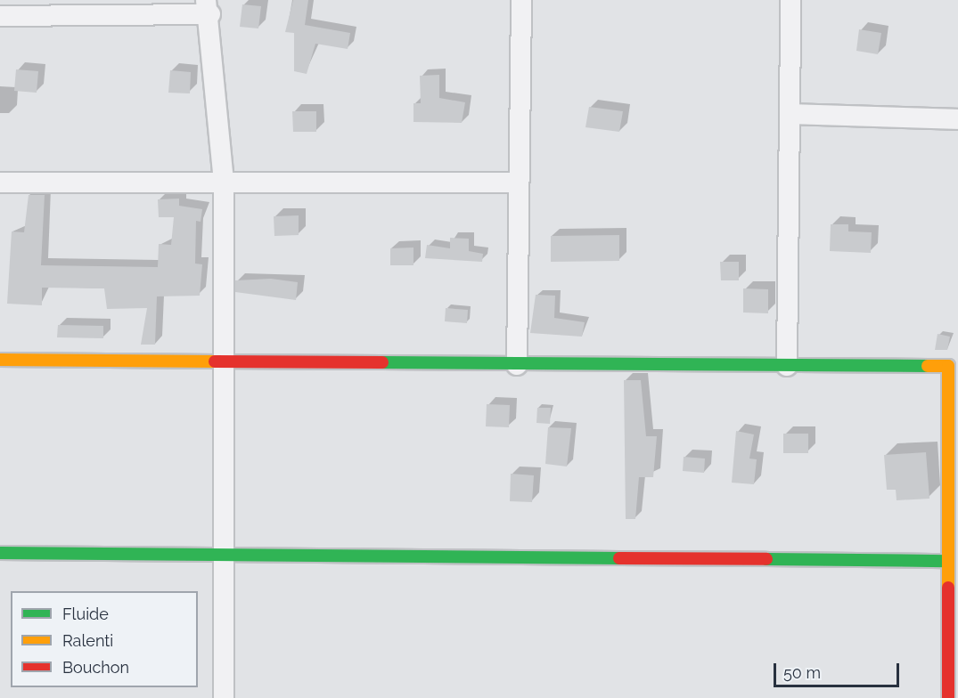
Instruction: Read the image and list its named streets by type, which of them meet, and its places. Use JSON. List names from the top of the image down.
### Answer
{
  "legend": ["Fluide", "Ralenti", "Bouchon"],
  "scale_bar": "50 m"
}
